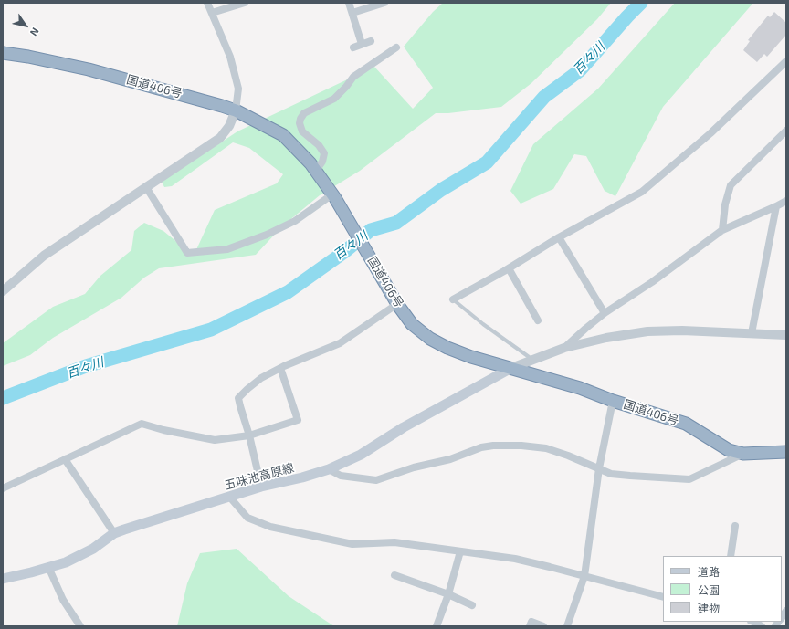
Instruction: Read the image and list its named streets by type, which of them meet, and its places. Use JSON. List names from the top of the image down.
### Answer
{
  "streets": {
    "highway": ["国道406号"],
    "main road": ["五味池高原線"]
  },
  "crossings": [
    ["国道406号", "五味池高原線"]
  ],
  "water": ["百々川"],
  "legend": ["道路", "公園", "建物"],
  "north": "bottom right"
}
